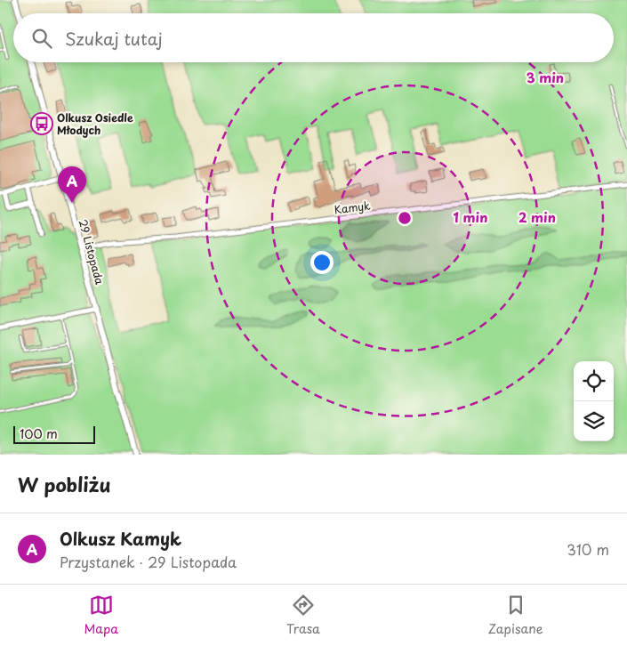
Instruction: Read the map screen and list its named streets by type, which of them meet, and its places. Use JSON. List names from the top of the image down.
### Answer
{
  "streets": {
    "street": ["Kamyk", "29 Listopada"]
  },
  "crossings": [
    ["Kamyk", "29 Listopada"]
  ],
  "places": {
    "bus stop": ["Olkusz Osiedle Młodych"]
  },
  "scale_bar": "100 m",
  "page": {
    "search": "Szukaj tutaj",
    "pins": "A",
    "scale": "100 m",
    "heading": "W pobliżu",
    "list": [
      {
        "mark": "A",
        "name": "Olkusz Kamyk",
        "note": "Przystanek · 29 Listopada",
        "value": "310 m"
      }
    ],
    "nav": ["Mapa", "Trasa", "Zapisane"]
  },
  "rings": ["3 min", "1 min", "2 min"]
}
